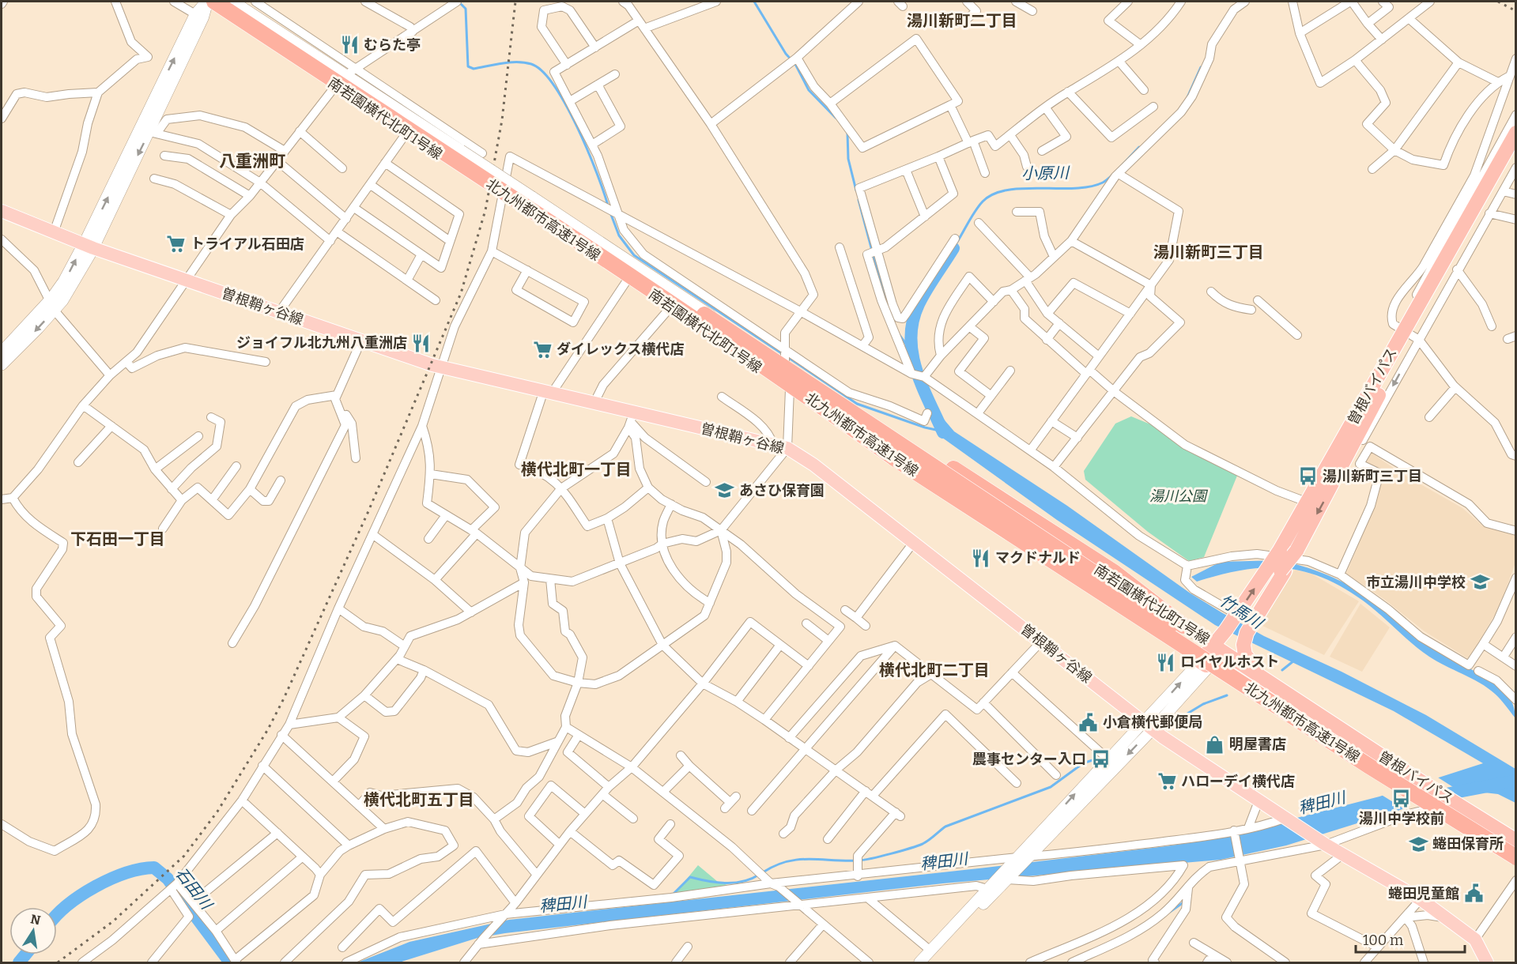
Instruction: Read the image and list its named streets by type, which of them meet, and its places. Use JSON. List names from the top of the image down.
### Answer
{
  "streets": {
    "highway": ["北九州都市高速1号線", "曽根バイパス"],
    "main road": ["曽根鞘ヶ谷線"],
    "street": ["南若園横代北町1号線"]
  },
  "crossings": [
    ["南若園横代北町1号線", "北九州都市高速1号線"],
    ["南若園横代北町1号線", "曽根バイパス"]
  ],
  "districts": [
    "湯川新町二丁目",
    "八重洲町",
    "湯川新町三丁目",
    "横代北町一丁目",
    "下石田一丁目",
    "横代北町二丁目",
    "横代北町五丁目"
  ],
  "water": [
    "小原川",
    "竹馬川",
    "稗田川",
    "石田川"
  ],
  "parks": ["湯川公園"],
  "places": {
    "restaurant": [
      "むらた亭",
      "ジョイフル北九州八重洲店",
      "マクドナルド",
      "ロイヤルホスト"
    ],
    "supermarket": ["トライアル石田店", "ダイレックス横代店", "ハローデイ横代店"],
    "bus stop": ["湯川新町三丁目", "農事センター入口", "湯川中学校前"],
    "school or university": ["あさひ保育園", "市立湯川中学校", "蜷田保育所"],
    "public building": ["小倉横代郵便局", "蜷田児童館"],
    "shop": ["明屋書店"]
  },
  "scale_bar": "100 m",
  "north": "top"
}
